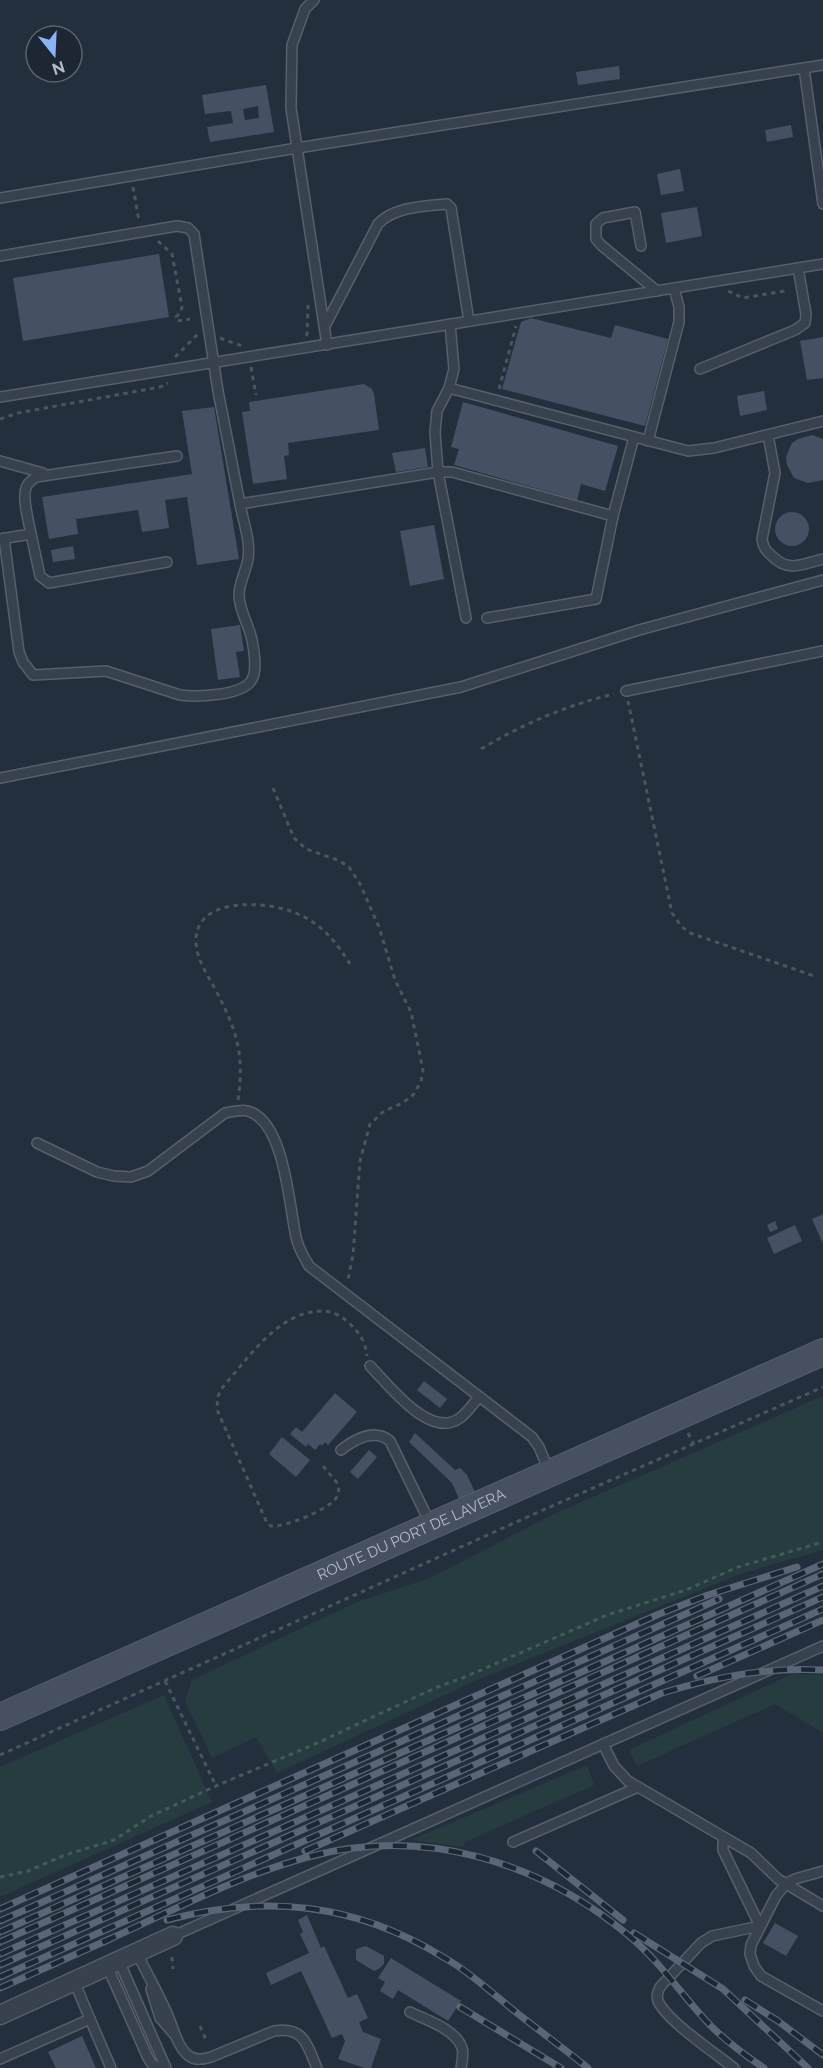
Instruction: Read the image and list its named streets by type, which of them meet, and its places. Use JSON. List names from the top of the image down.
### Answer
{
  "streets": {
    "street": ["ROUTE DU PORT DE LAVERA"]
  },
  "north": "bottom"
}
